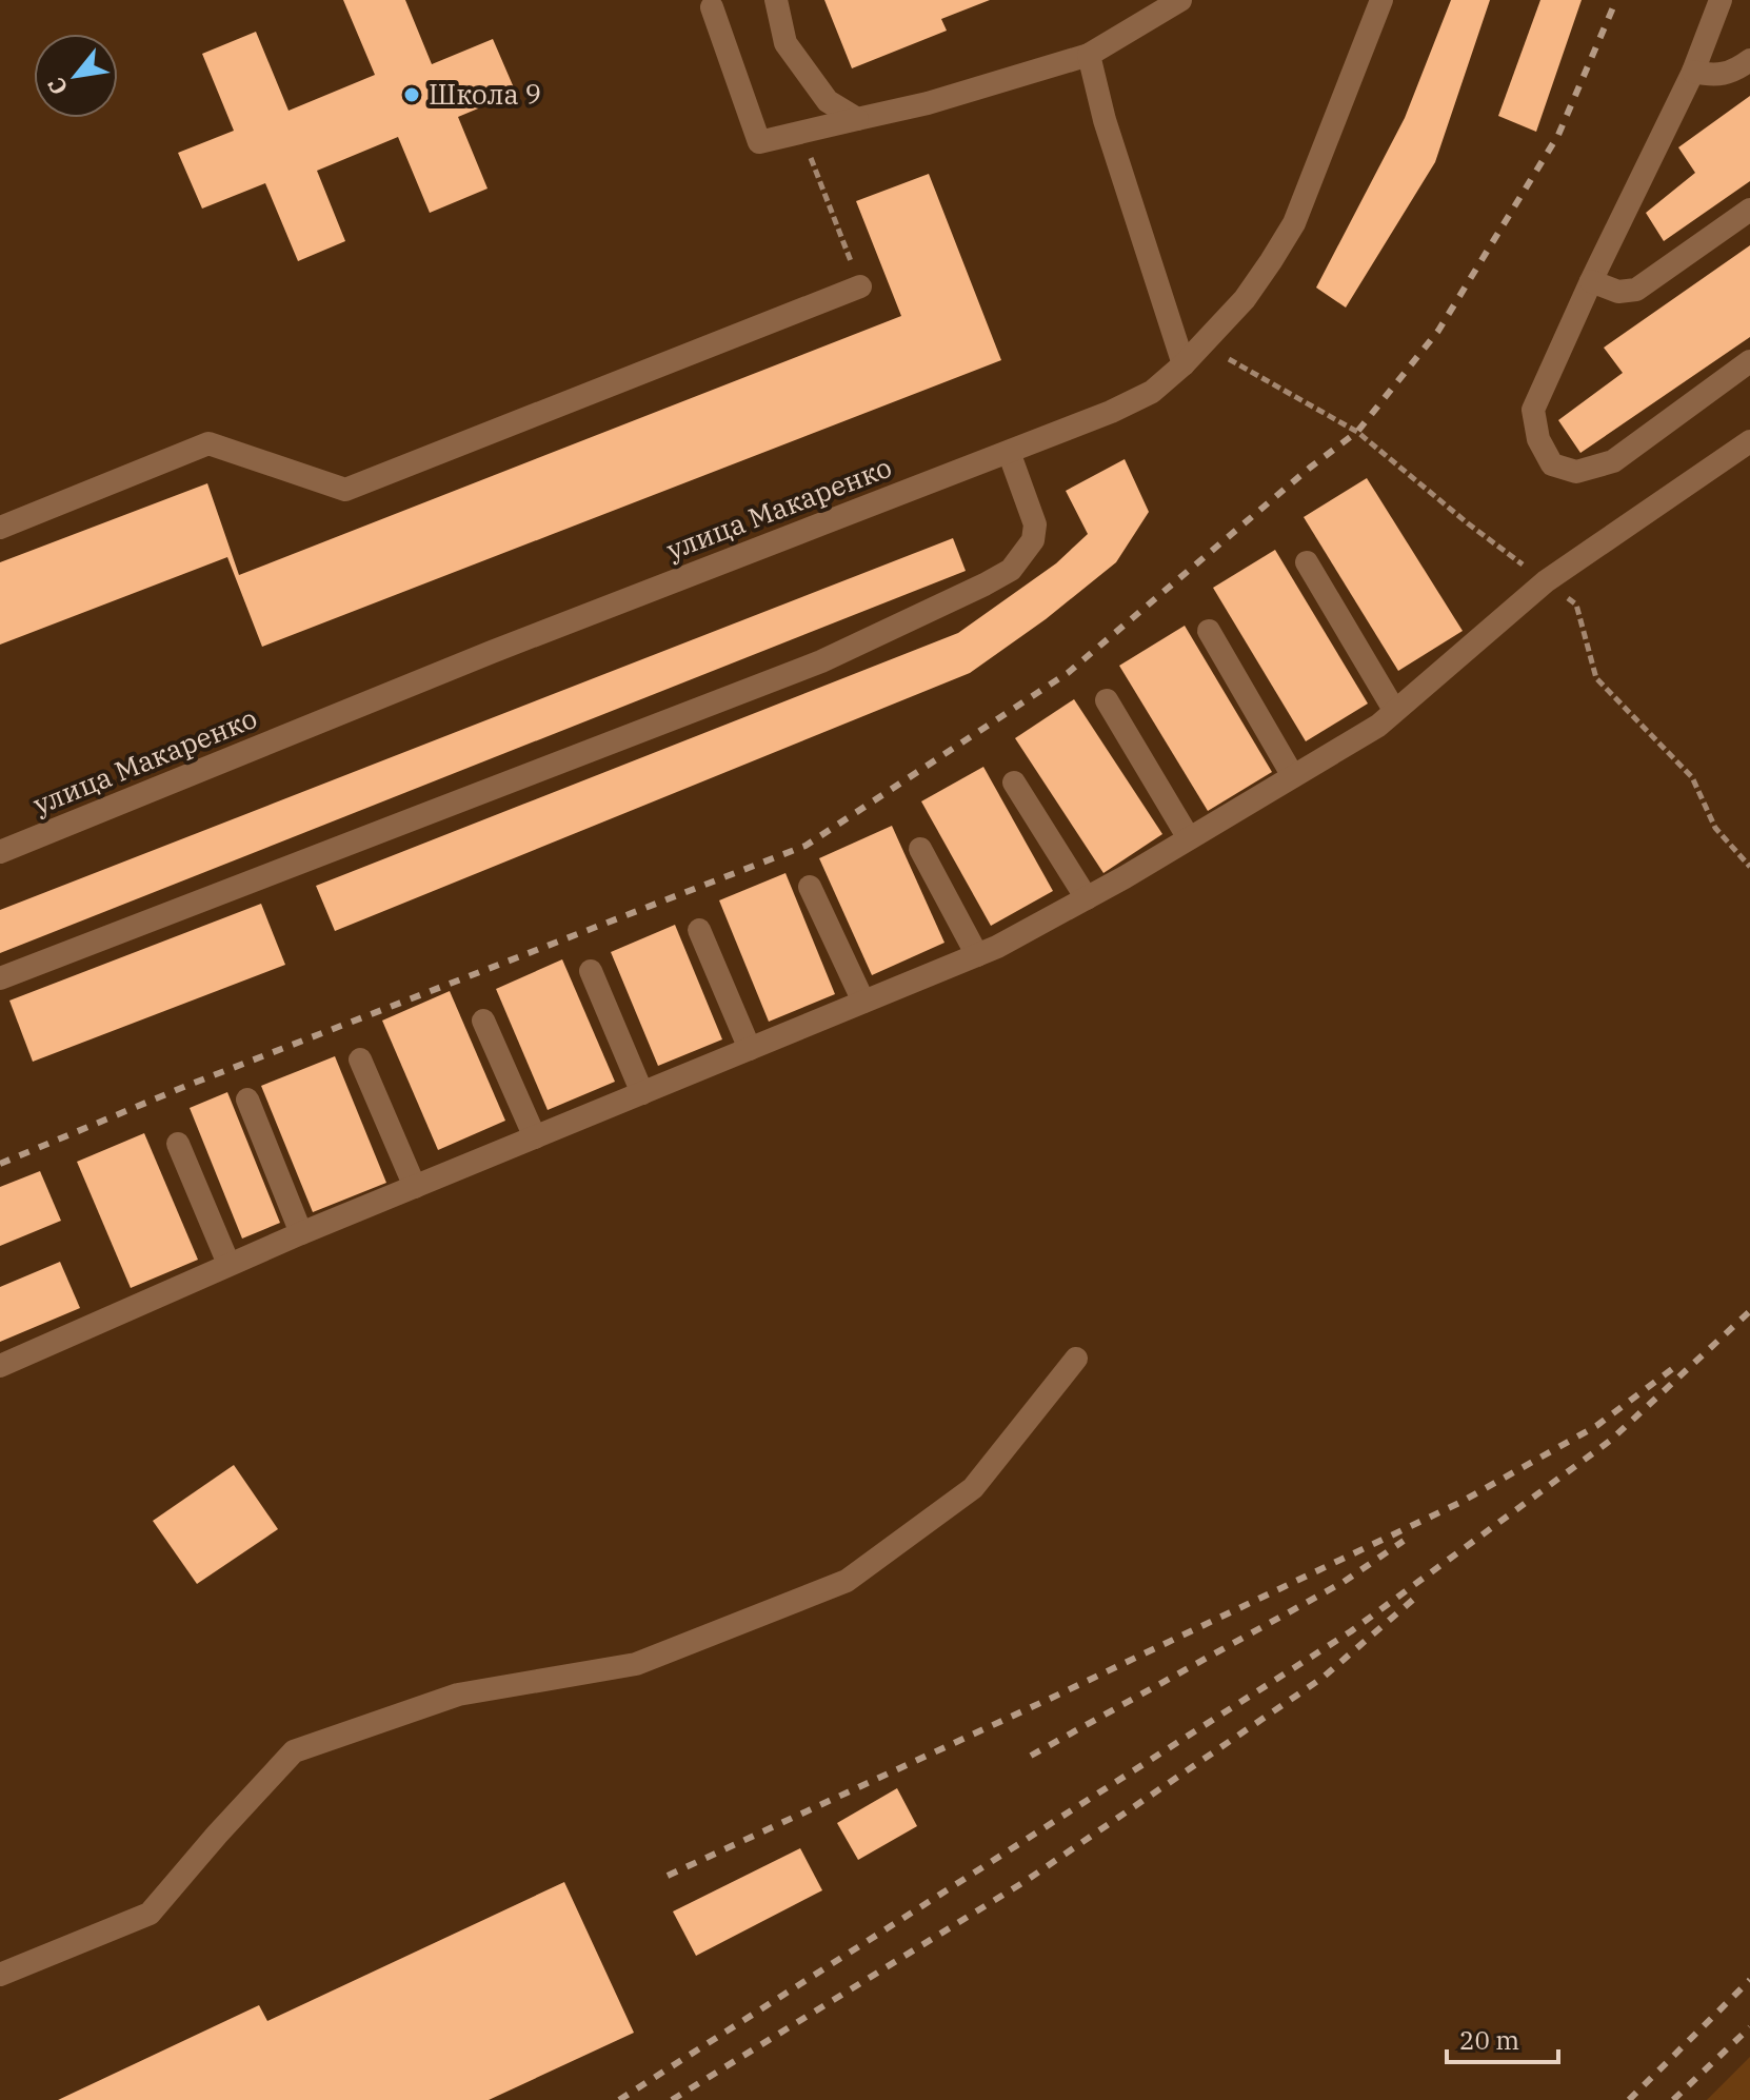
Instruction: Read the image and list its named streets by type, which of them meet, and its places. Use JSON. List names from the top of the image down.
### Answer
{
  "streets": {
    "street": ["улица Макаренко"]
  },
  "places": ["Школа 9"],
  "scale_bar": "20 m",
  "north": "bottom left"
}
